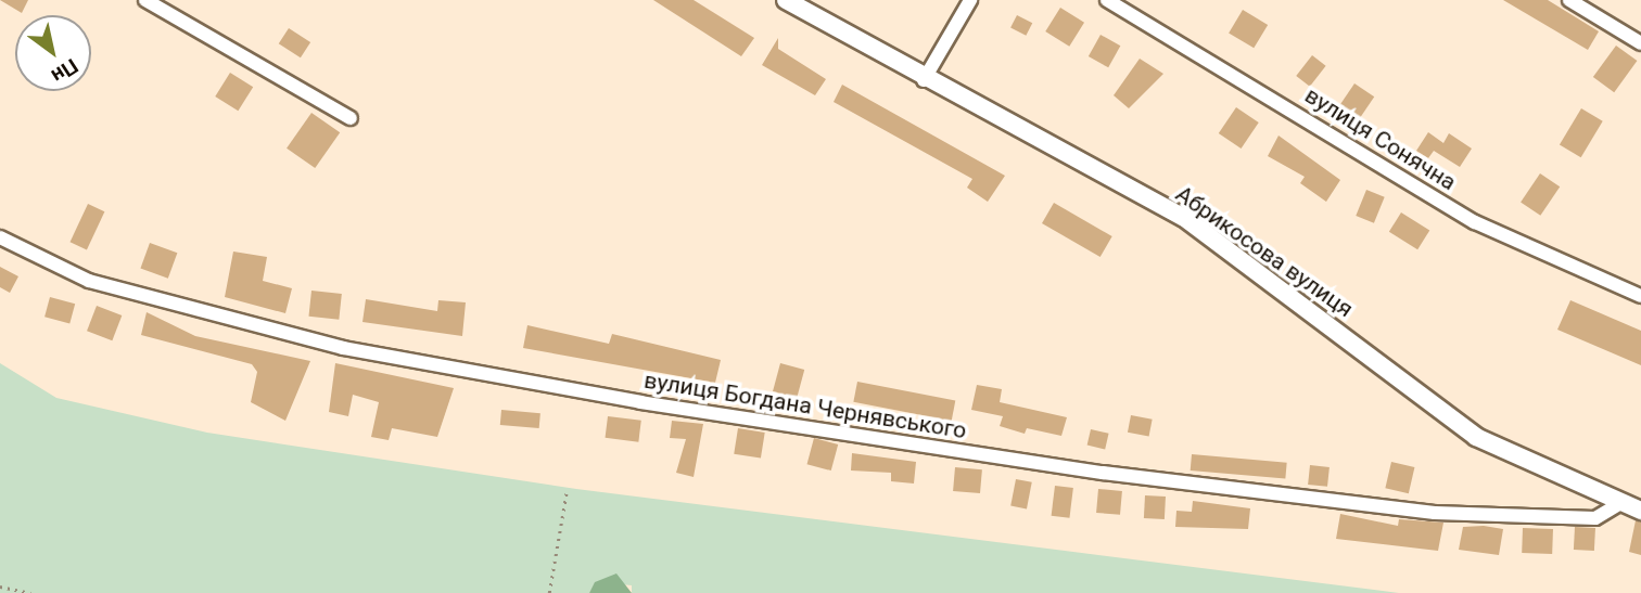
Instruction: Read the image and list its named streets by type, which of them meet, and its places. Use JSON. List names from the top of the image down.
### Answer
{
  "streets": {
    "street": ["вулиця Сонячна", "Абрикосова вулиця", "вулиця Богдана Чернявського"]
  },
  "crossings": [
    ["Абрикосова вулиця", "вулиця Богдана Чернявського"]
  ],
  "north": "bottom right"
}
